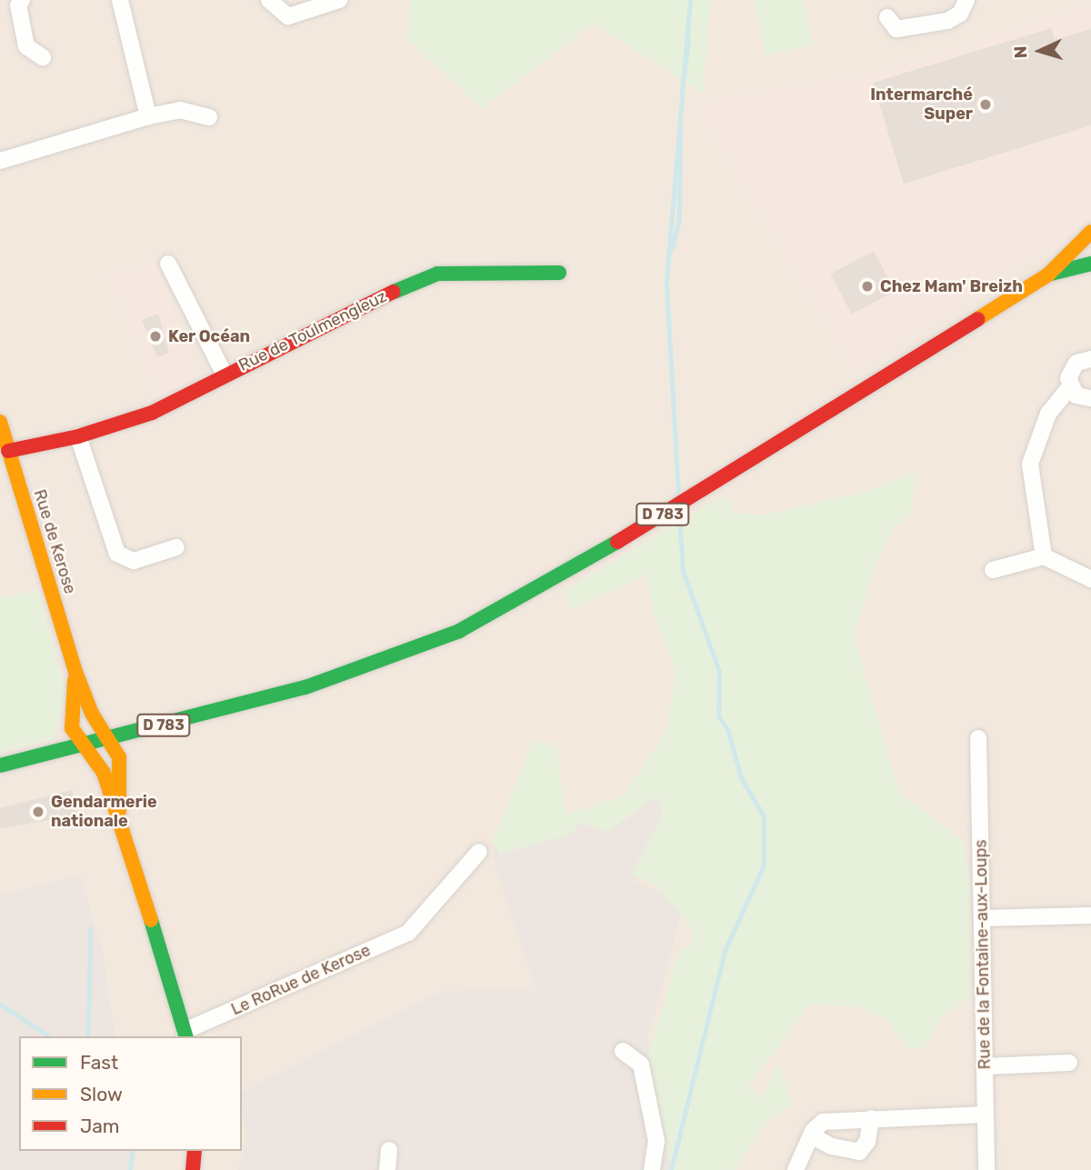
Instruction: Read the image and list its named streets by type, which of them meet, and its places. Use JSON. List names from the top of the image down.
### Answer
{
  "streets": {
    "main road": ["Rue de Toulmengleuz", "D 783", "Rue de Kerose"],
    "street": ["Rue de la Fontaine-aux-Loups", "Le RoRue de Kerose"]
  },
  "crossings": [
    ["Rue de Toulmengleuz", "Rue de Kerose"],
    ["D 783", "Rue de Kerose"],
    ["Rue de Kerose", "Le RoRue de Kerose"]
  ],
  "places": [
    "Intermarché Super",
    "Chez Mam' Breizh",
    "Ker Océan",
    "Gendarmerie nationale"
  ],
  "legend": ["Fast", "Slow", "Jam"],
  "north": "left"
}
